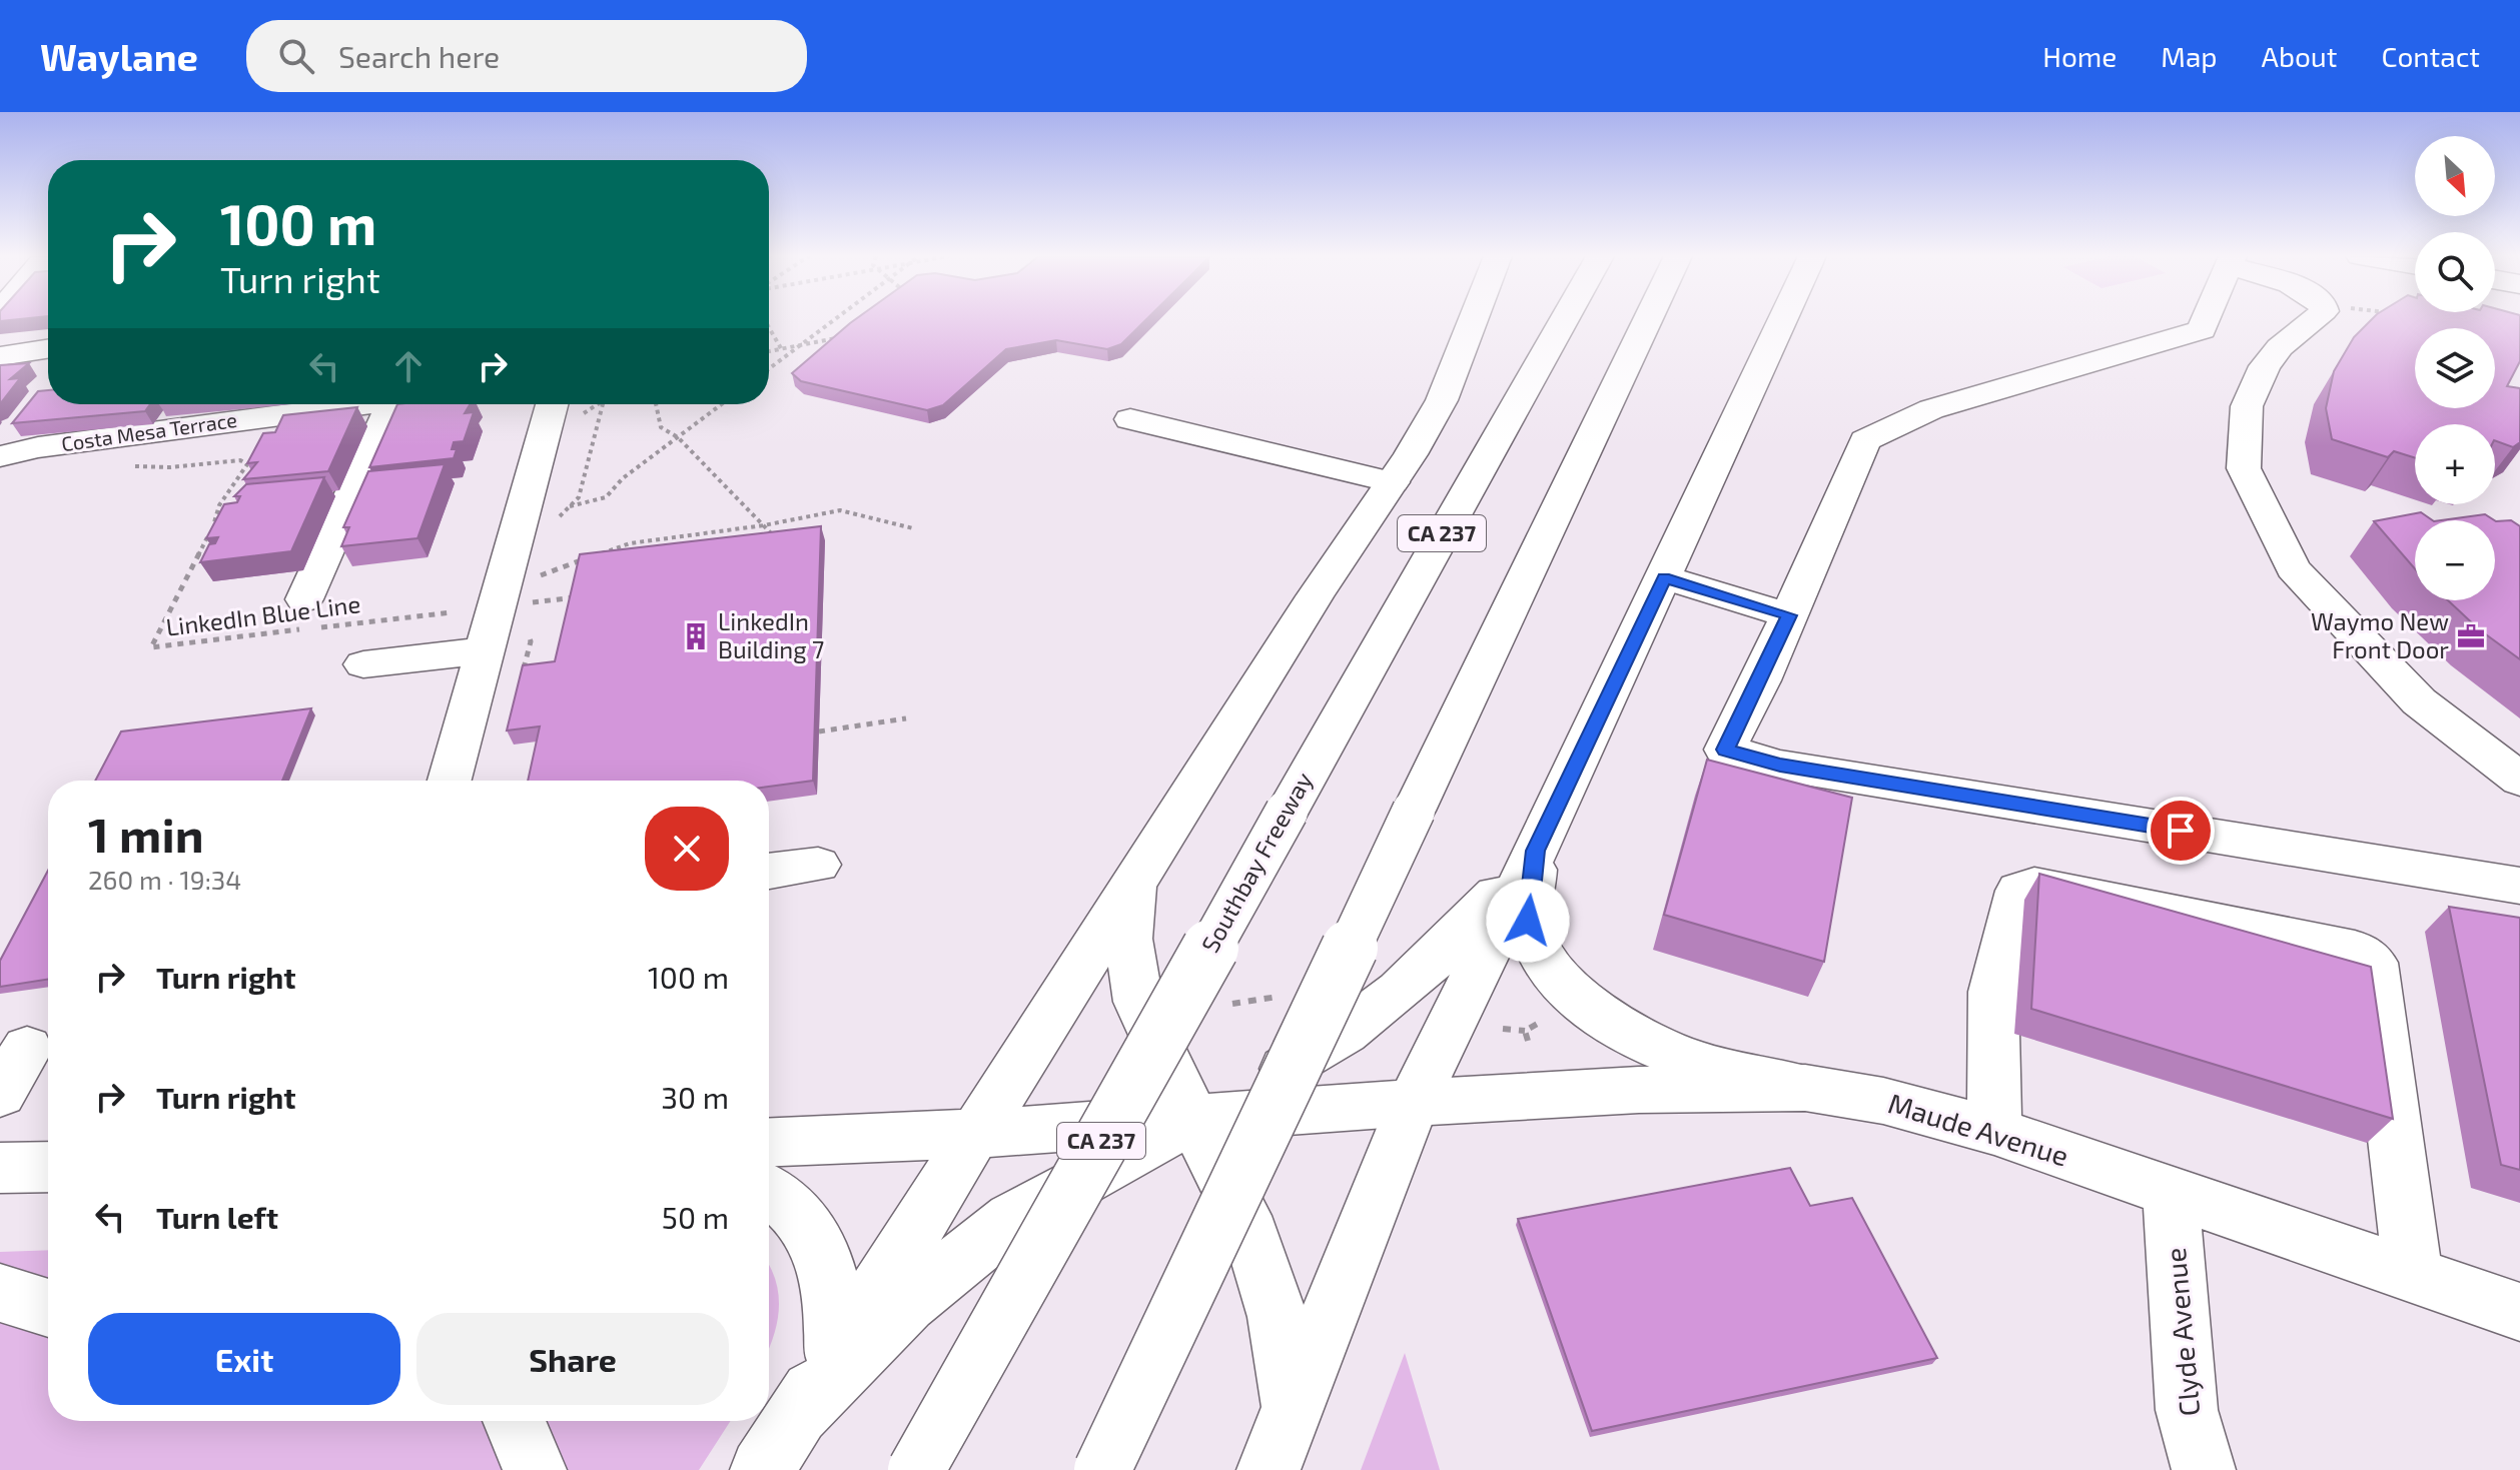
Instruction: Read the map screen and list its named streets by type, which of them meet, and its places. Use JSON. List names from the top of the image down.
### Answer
{
  "streets": {
    "main road": [
      "Costa Mesa Terrace",
      "CA 237",
      "Southbay Freeway",
      "Maude Avenue",
      "Clyde Avenue"
    ],
    "path": ["LinkedIn Blue Line"]
  },
  "crossings": [
    ["Maude Avenue", "Clyde Avenue"]
  ],
  "places": {
    "building": ["LinkedIn Building 7"],
    "office": ["Waymo New Front Door"]
  },
  "north": "bottom right",
  "page": {
    "header": "Waylane",
    "search": "Search here",
    "nav": [
      "Home",
      "Map",
      "About",
      "Contact"
    ],
    "map_buttons": ["+", "−"],
    "turn": ["100 m", "Turn right"],
    "heading": ["1 min", "260 m · 19:34"],
    "list": [
      {
        "name": "Turn right",
        "value": "100 m"
      },
      {
        "name": "Turn right",
        "value": "30 m"
      },
      {
        "name": "Turn left",
        "value": "50 m"
      }
    ],
    "buttons": ["Exit", "Share"]
  }
}
